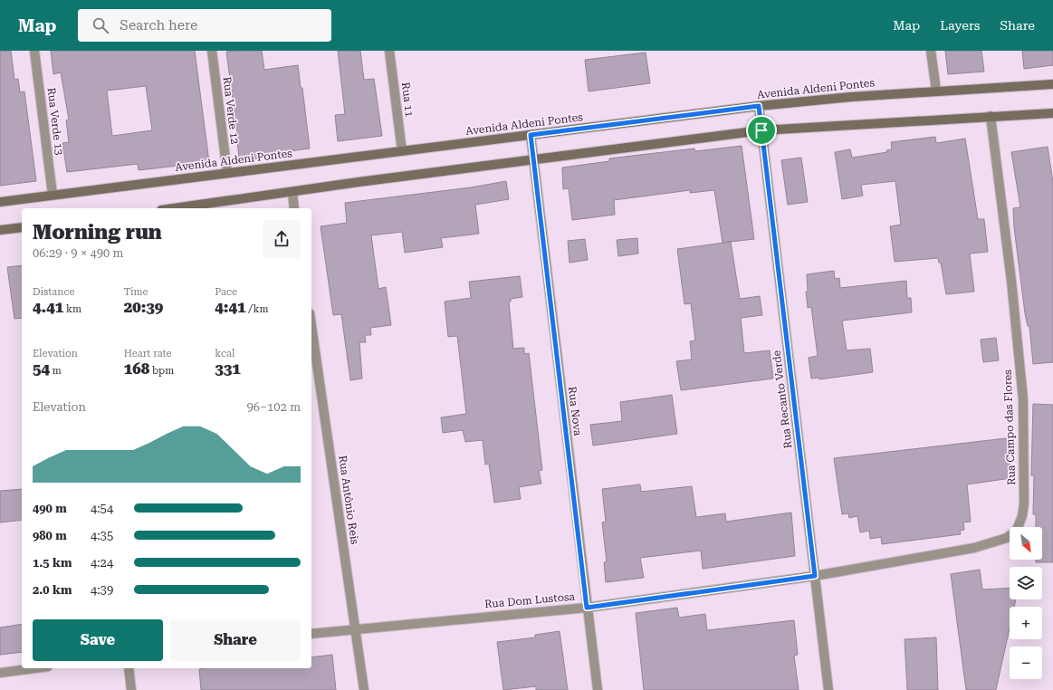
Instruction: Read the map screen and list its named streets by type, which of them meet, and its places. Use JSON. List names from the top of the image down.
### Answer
{
  "streets": {
    "main road": ["Avenida Aldeni Pontes"],
    "street": [
      "Rua 11",
      "Rua Verde 12",
      "Rua Verde 13",
      "Rua Recanto Verde",
      "Rua Nova",
      "Rua Campo das Flores",
      "Rua Antônio Reis",
      "Rua Dom Lustosa"
    ]
  },
  "crossings": [
    ["Avenida Aldeni Pontes", "Rua 11"],
    ["Avenida Aldeni Pontes", "Rua Verde 12"],
    ["Avenida Aldeni Pontes", "Rua Verde 13"],
    ["Avenida Aldeni Pontes", "Rua Recanto Verde"],
    ["Avenida Aldeni Pontes", "Rua Nova"],
    ["Rua Recanto Verde", "Rua Campo das Flores"],
    ["Rua Recanto Verde", "Rua Dom Lustosa"],
    ["Rua Nova", "Rua Dom Lustosa"],
    ["Rua Campo das Flores", "Rua Dom Lustosa"],
    ["Rua Antônio Reis", "Rua Dom Lustosa"]
  ],
  "north": "bottom right",
  "page": {
    "header": "Map",
    "search": "Search here",
    "nav": ["Map", "Layers", "Share"],
    "heading": ["Morning run", "06:29 · 9 × 490 m"],
    "stats": [
      ["Distance", "4.41 km"],
      ["Time", "20:39"],
      ["Pace", "4:41 /km"],
      ["Elevation", "54 m"],
      ["Heart rate", "168 bpm"],
      ["kcal", "331"]
    ],
    "chart": ["Elevation", "96–102 m"],
    "list": [
      {
        "name": "490 m",
        "note": "4:54"
      },
      {
        "name": "980 m",
        "note": "4:35"
      },
      {
        "name": "1.5 km",
        "note": "4:24"
      },
      {
        "name": "2.0 km",
        "note": "4:39"
      }
    ],
    "map_buttons": ["+", "−"],
    "buttons": ["Save", "Share"]
  }
}
